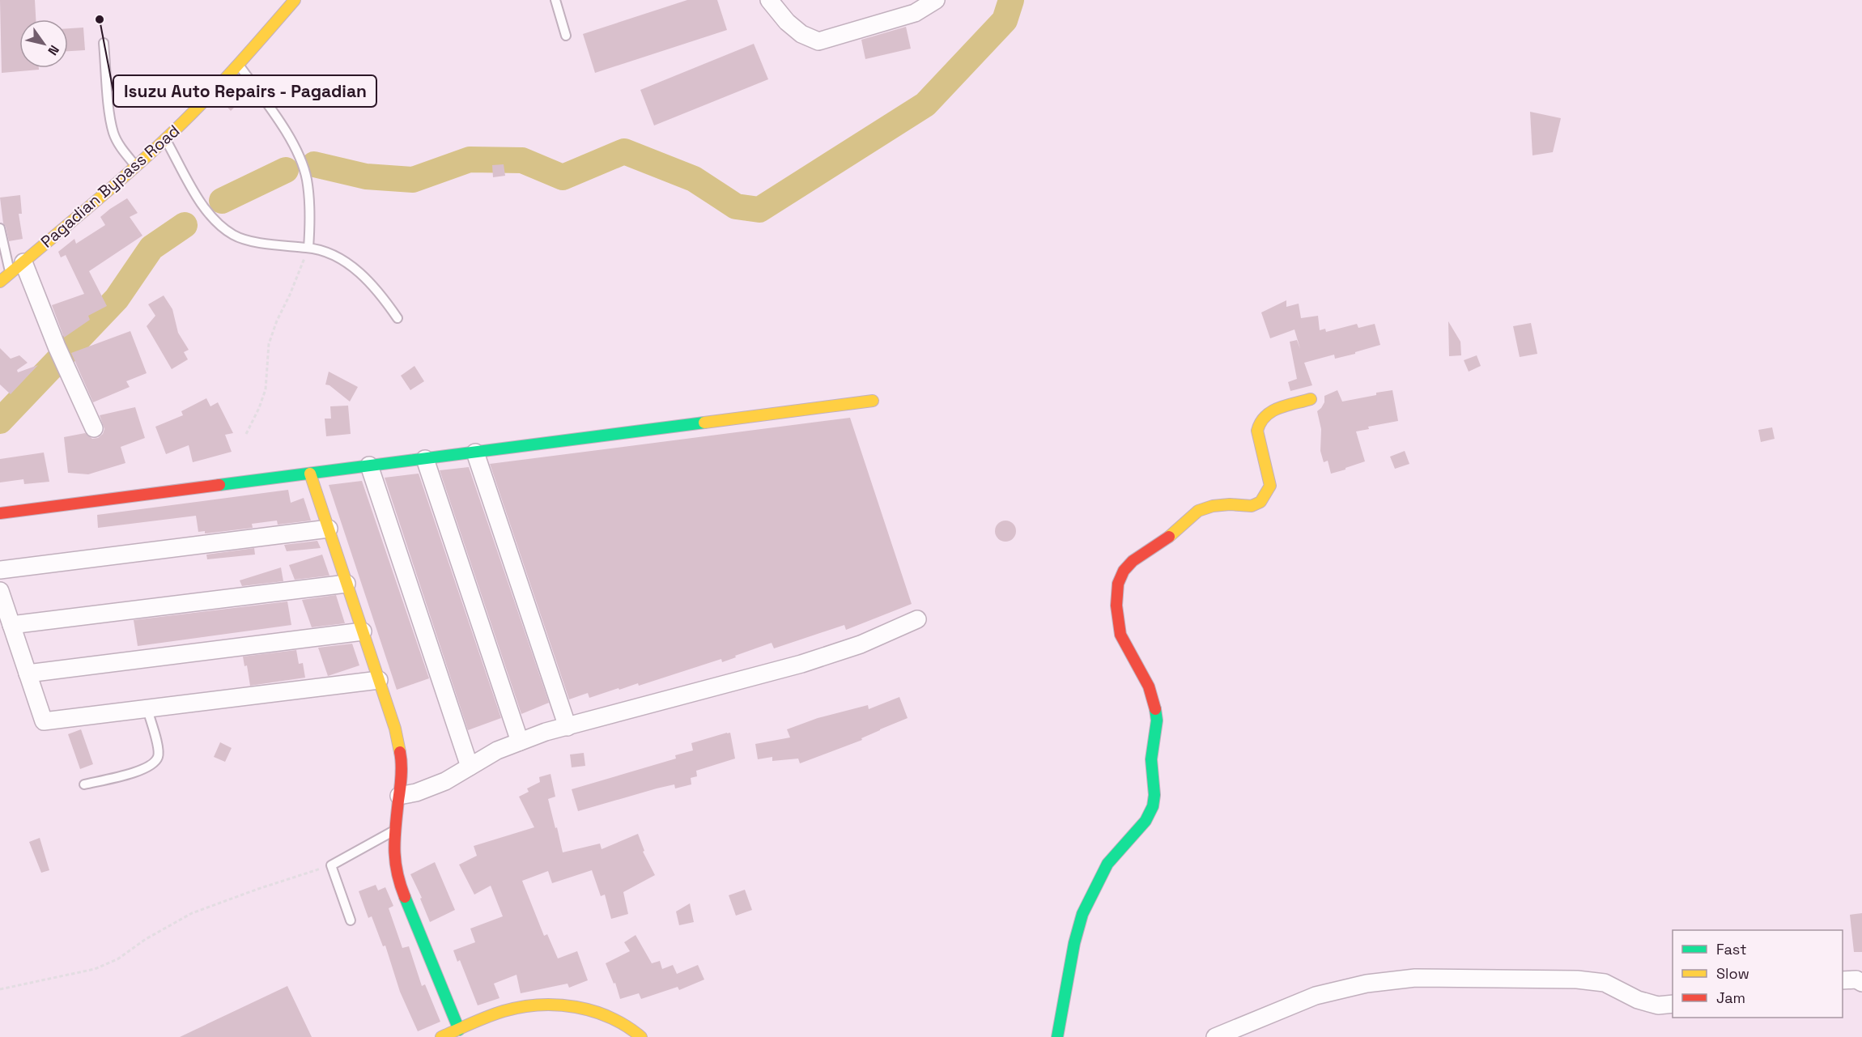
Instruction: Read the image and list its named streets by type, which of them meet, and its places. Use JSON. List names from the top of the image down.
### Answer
{
  "streets": {
    "main road": ["Pagadian Bypass Road"]
  },
  "places": ["Isuzu Auto Repairs - Pagadian"],
  "legend": ["Fast", "Slow", "Jam"],
  "north": "bottom right"
}
